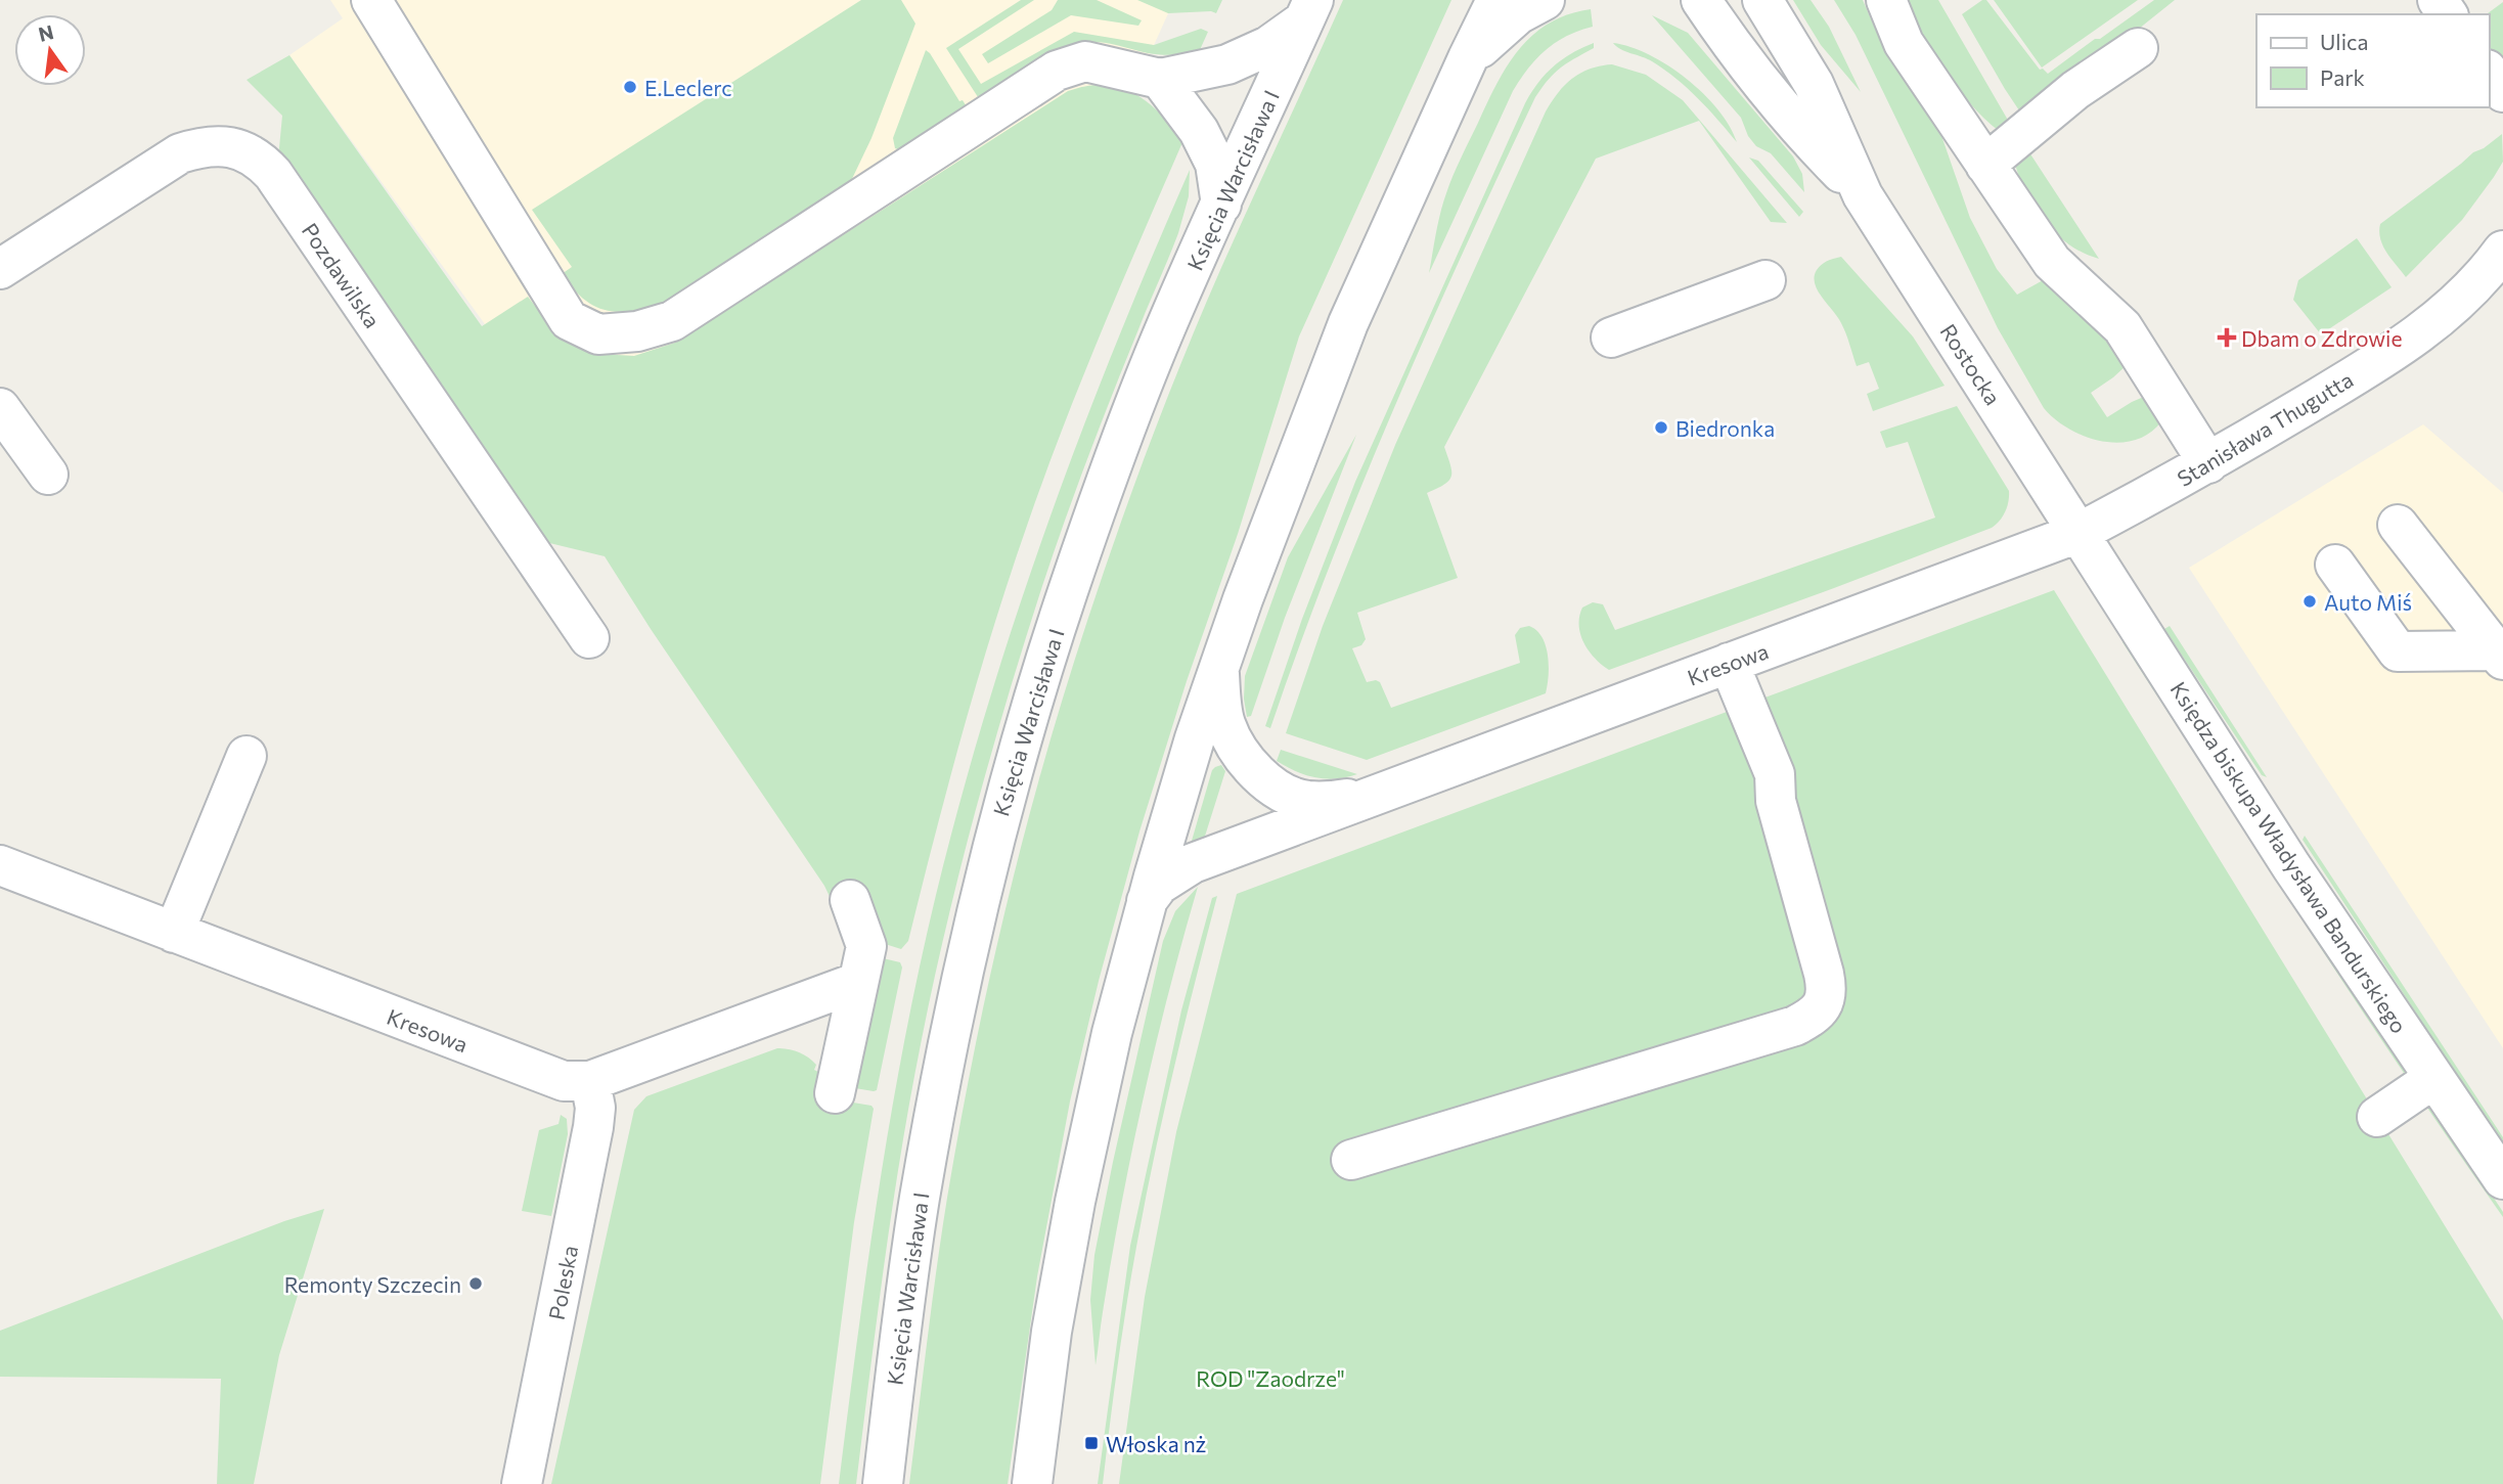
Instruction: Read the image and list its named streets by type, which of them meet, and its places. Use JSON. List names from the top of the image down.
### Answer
{
  "streets": {
    "street": [
      "Księcia Warcisława I",
      "Pozdawilska",
      "Rostocka",
      "Stanisława Thugutta",
      "Kresowa",
      "Księdza biskupa Władysława Bandurskiego",
      "Poleska"
    ]
  },
  "crossings": [
    ["Rostocka", "Stanisława Thugutta"],
    ["Rostocka", "Kresowa"],
    ["Rostocka", "Księdza biskupa Władysława Bandurskiego"],
    ["Stanisława Thugutta", "Kresowa"],
    ["Stanisława Thugutta", "Księdza biskupa Władysława Bandurskiego"],
    ["Kresowa", "Księdza biskupa Władysława Bandurskiego"],
    ["Kresowa", "Poleska"]
  ],
  "parks": ["ROD \"Zaodrze\""],
  "places": {
    "other": [
      "E.Leclerc",
      "Biedronka",
      "Auto Miś",
      "Remonty Szczecin"
    ],
    "health": ["Dbam o Zdrowie"],
    "transit": ["Włoska nż"]
  },
  "legend": ["Ulica", "Park"],
  "north": "top"
}
